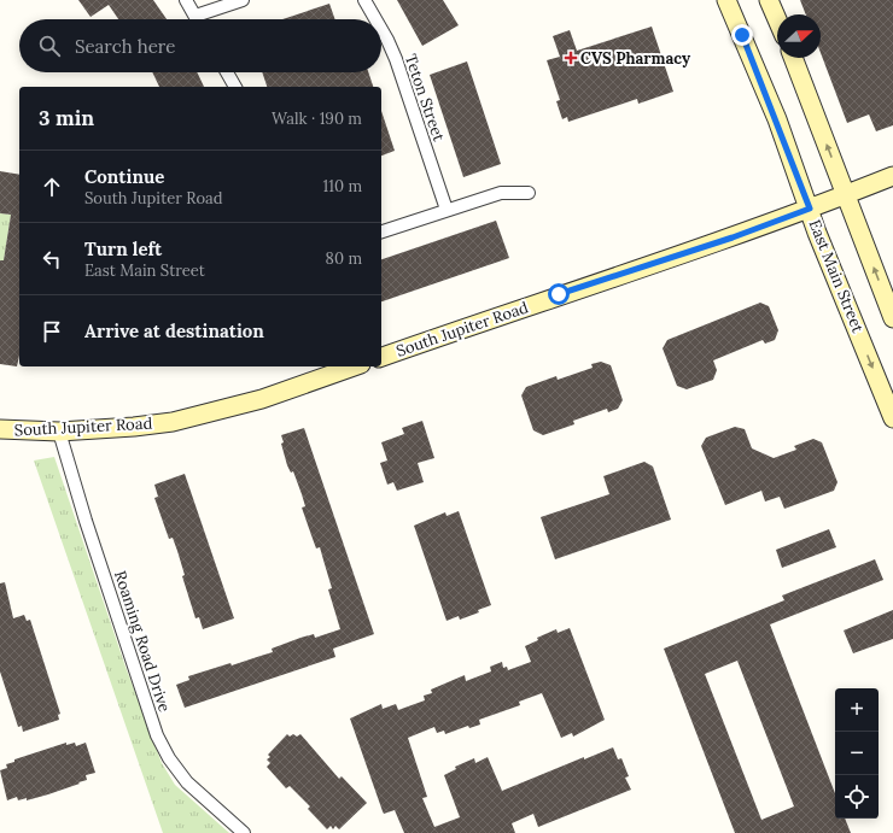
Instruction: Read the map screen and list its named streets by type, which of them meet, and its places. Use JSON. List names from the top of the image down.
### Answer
{
  "streets": {
    "street": [
      "Teton Street",
      "East Main Street",
      "South Jupiter Road",
      "Roaming Road Drive"
    ]
  },
  "crossings": [
    ["East Main Street", "South Jupiter Road"],
    ["South Jupiter Road", "Roaming Road Drive"]
  ],
  "places": {
    "health": ["CVS Pharmacy"]
  },
  "north": "right",
  "page": {
    "search": "Search here",
    "heading": ["3 min", "Walk · 190 m"],
    "list": [
      ["Continue", "South Jupiter Road", "110 m"],
      ["Turn left", "East Main Street", "80 m"],
      "Arrive at destination"
    ],
    "map_buttons": ["+", "−"]
  }
}
